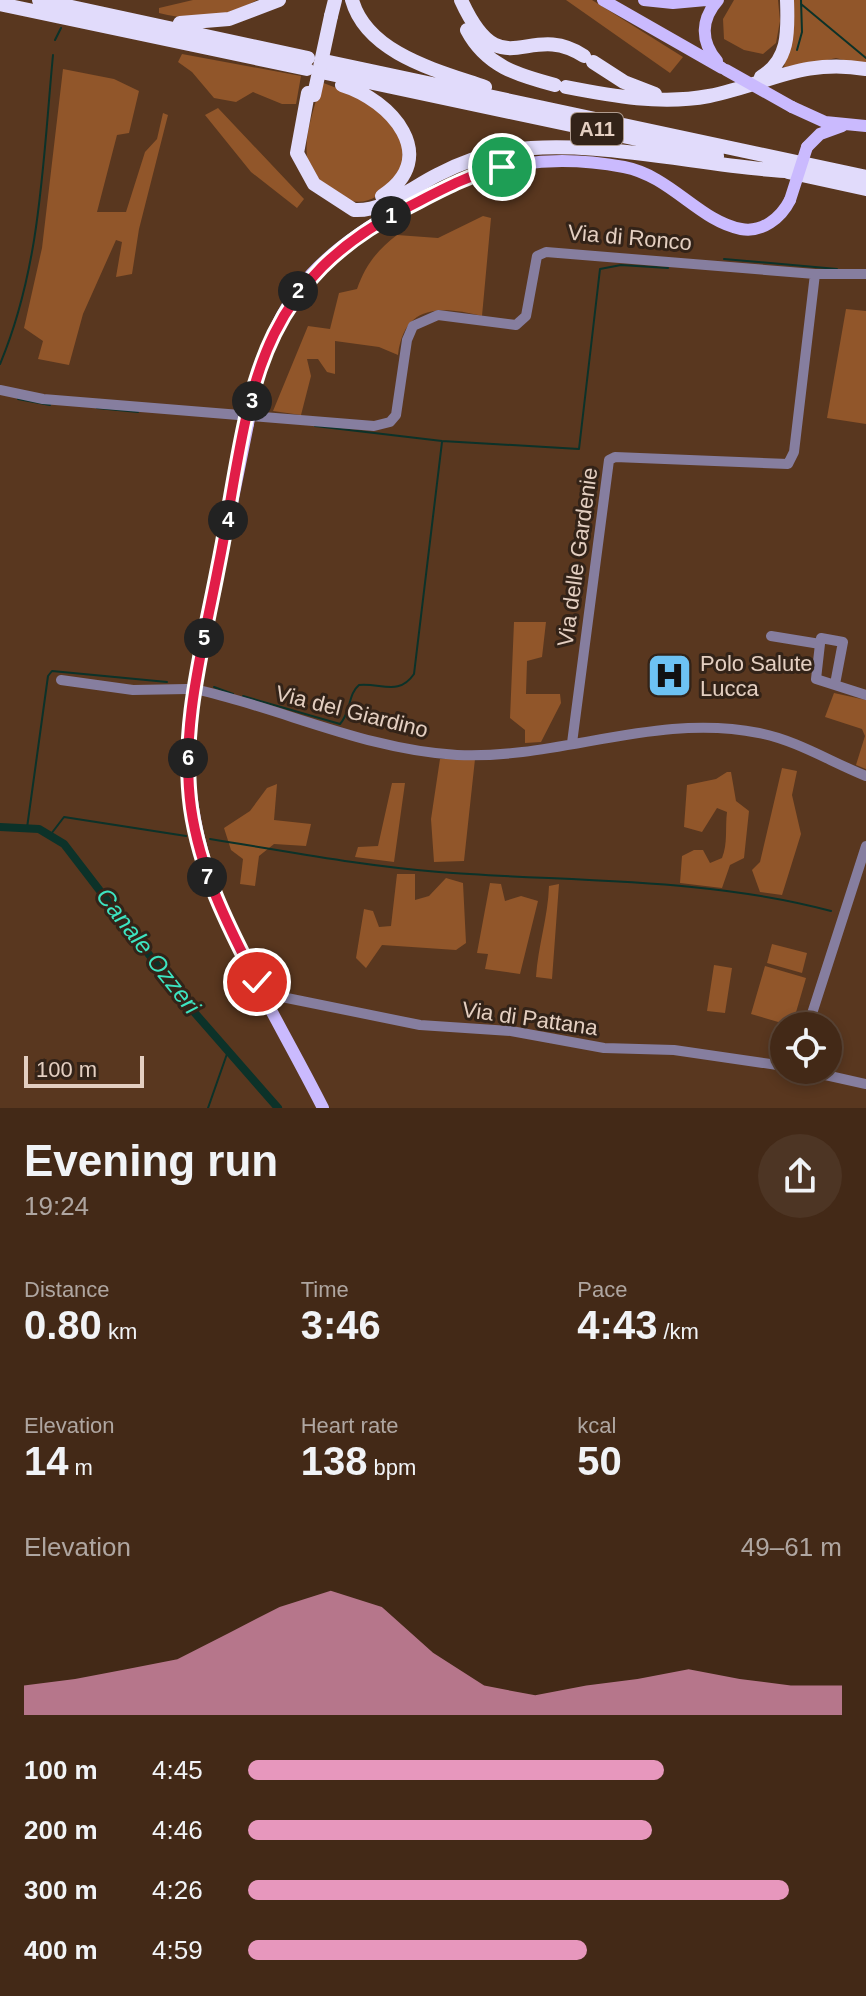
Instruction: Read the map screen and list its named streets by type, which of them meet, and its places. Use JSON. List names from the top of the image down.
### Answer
{
  "streets": {
    "highway": ["A11"],
    "street": [
      "Via di Ronco",
      "Via delle Gardenie",
      "Via del Giardino",
      "Via di Pattana"
    ]
  },
  "crossings": [
    ["Via di Ronco", "Via delle Gardenie"],
    ["Via delle Gardenie", "Via del Giardino"]
  ],
  "water": ["Canale Ozzeri"],
  "places": {
    "hospital": ["Polo Salute Lucca"]
  },
  "scale_bar": "100 m",
  "page": {
    "pins": [
      "1",
      "2",
      "3",
      "4",
      "5",
      "6",
      "7"
    ],
    "scale": "100 m",
    "heading": ["Evening run", "19:24"],
    "stats": [
      ["Distance", "0.80 km"],
      ["Time", "3:46"],
      ["Pace", "4:43 /km"],
      ["Elevation", "14 m"],
      ["Heart rate", "138 bpm"],
      ["kcal", "50"]
    ],
    "chart": ["Elevation", "49–61 m"],
    "list": [
      {
        "name": "100 m",
        "note": "4:45"
      },
      {
        "name": "200 m",
        "note": "4:46"
      },
      {
        "name": "300 m",
        "note": "4:26"
      },
      {
        "name": "400 m",
        "note": "4:59"
      }
    ]
  }
}
